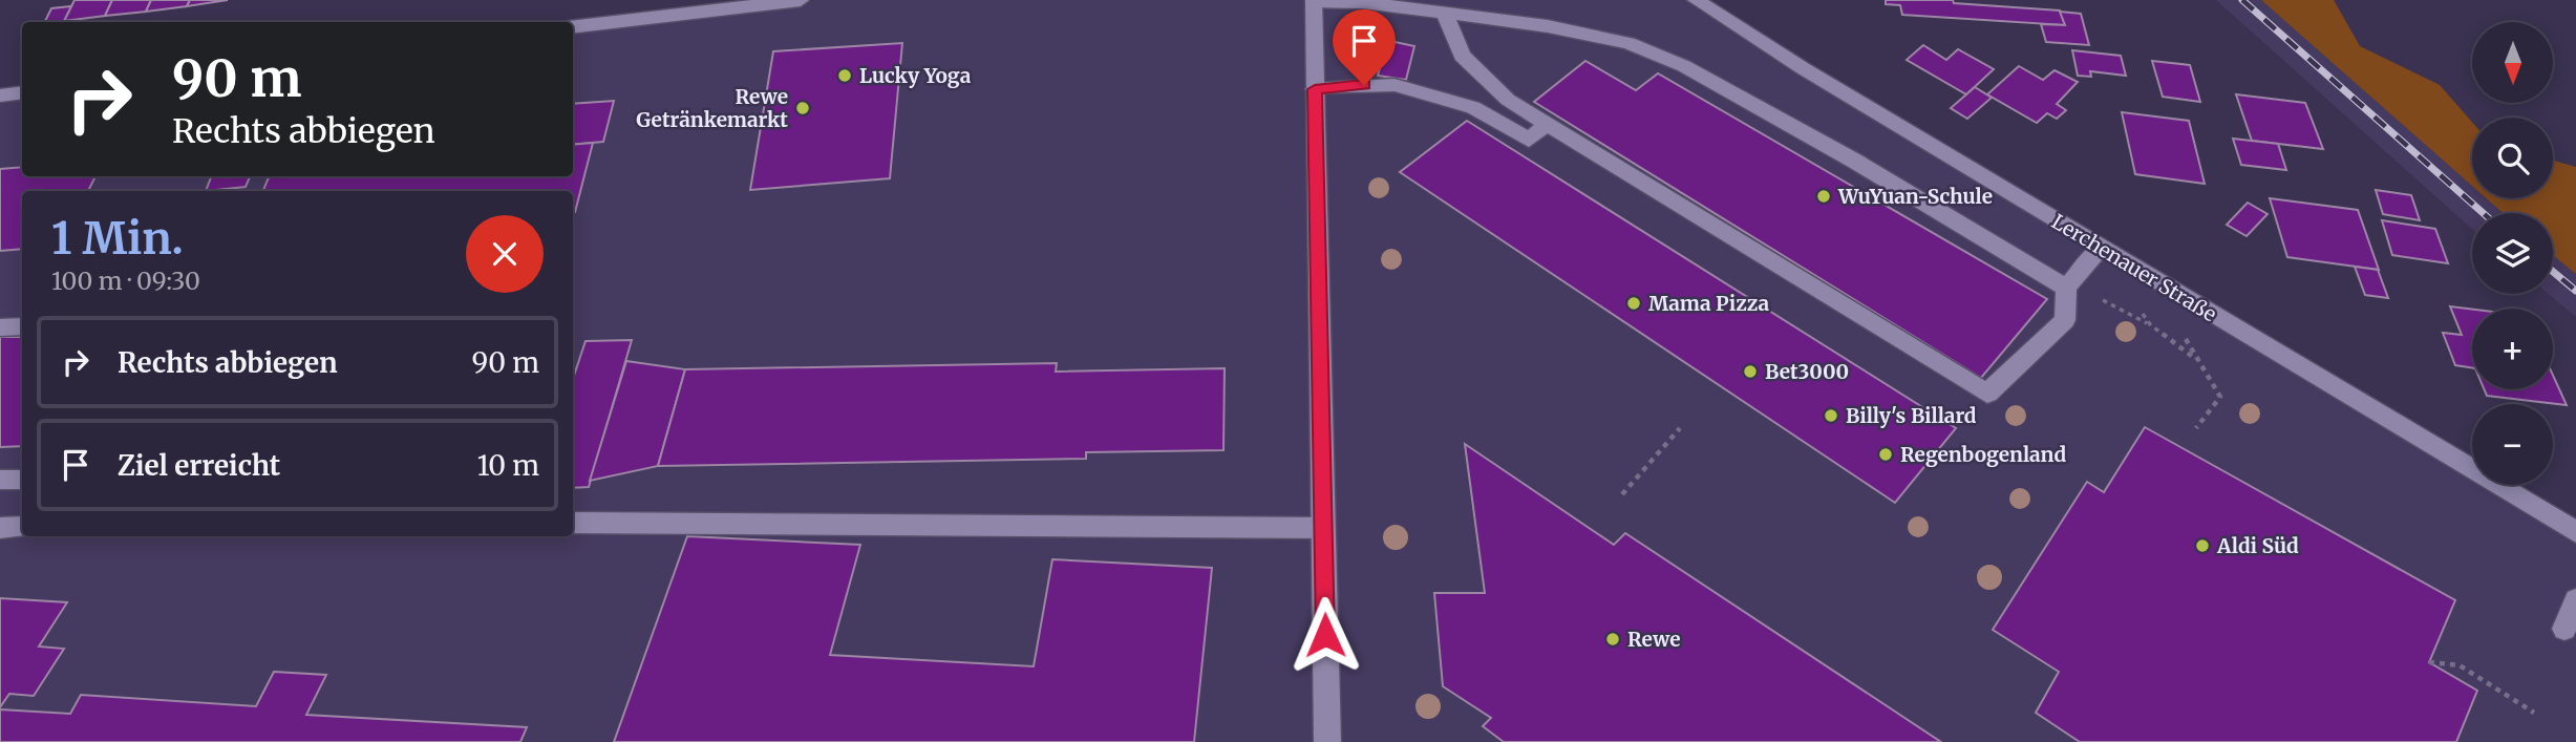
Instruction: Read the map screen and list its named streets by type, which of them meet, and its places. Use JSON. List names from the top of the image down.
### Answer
{
  "streets": {
    "street": ["Lerchenauer Straße"]
  },
  "places": [
    "Lucky Yoga",
    "Rewe Getränkemarkt",
    "WuYuan-Schule",
    "Mama Pizza",
    "Bet3000",
    "Billy's Billard",
    "Regenbogenland",
    "Aldi Süd",
    "Rewe"
  ],
  "north": "bottom",
  "page": {
    "map_buttons": ["+", "−"],
    "turn": ["90 m", "Rechts abbiegen"],
    "heading": ["1 Min.", "100 m · 09:30"],
    "list": [
      {
        "name": "Rechts abbiegen",
        "value": "90 m"
      },
      {
        "name": "Ziel erreicht",
        "value": "10 m"
      }
    ]
  }
}
